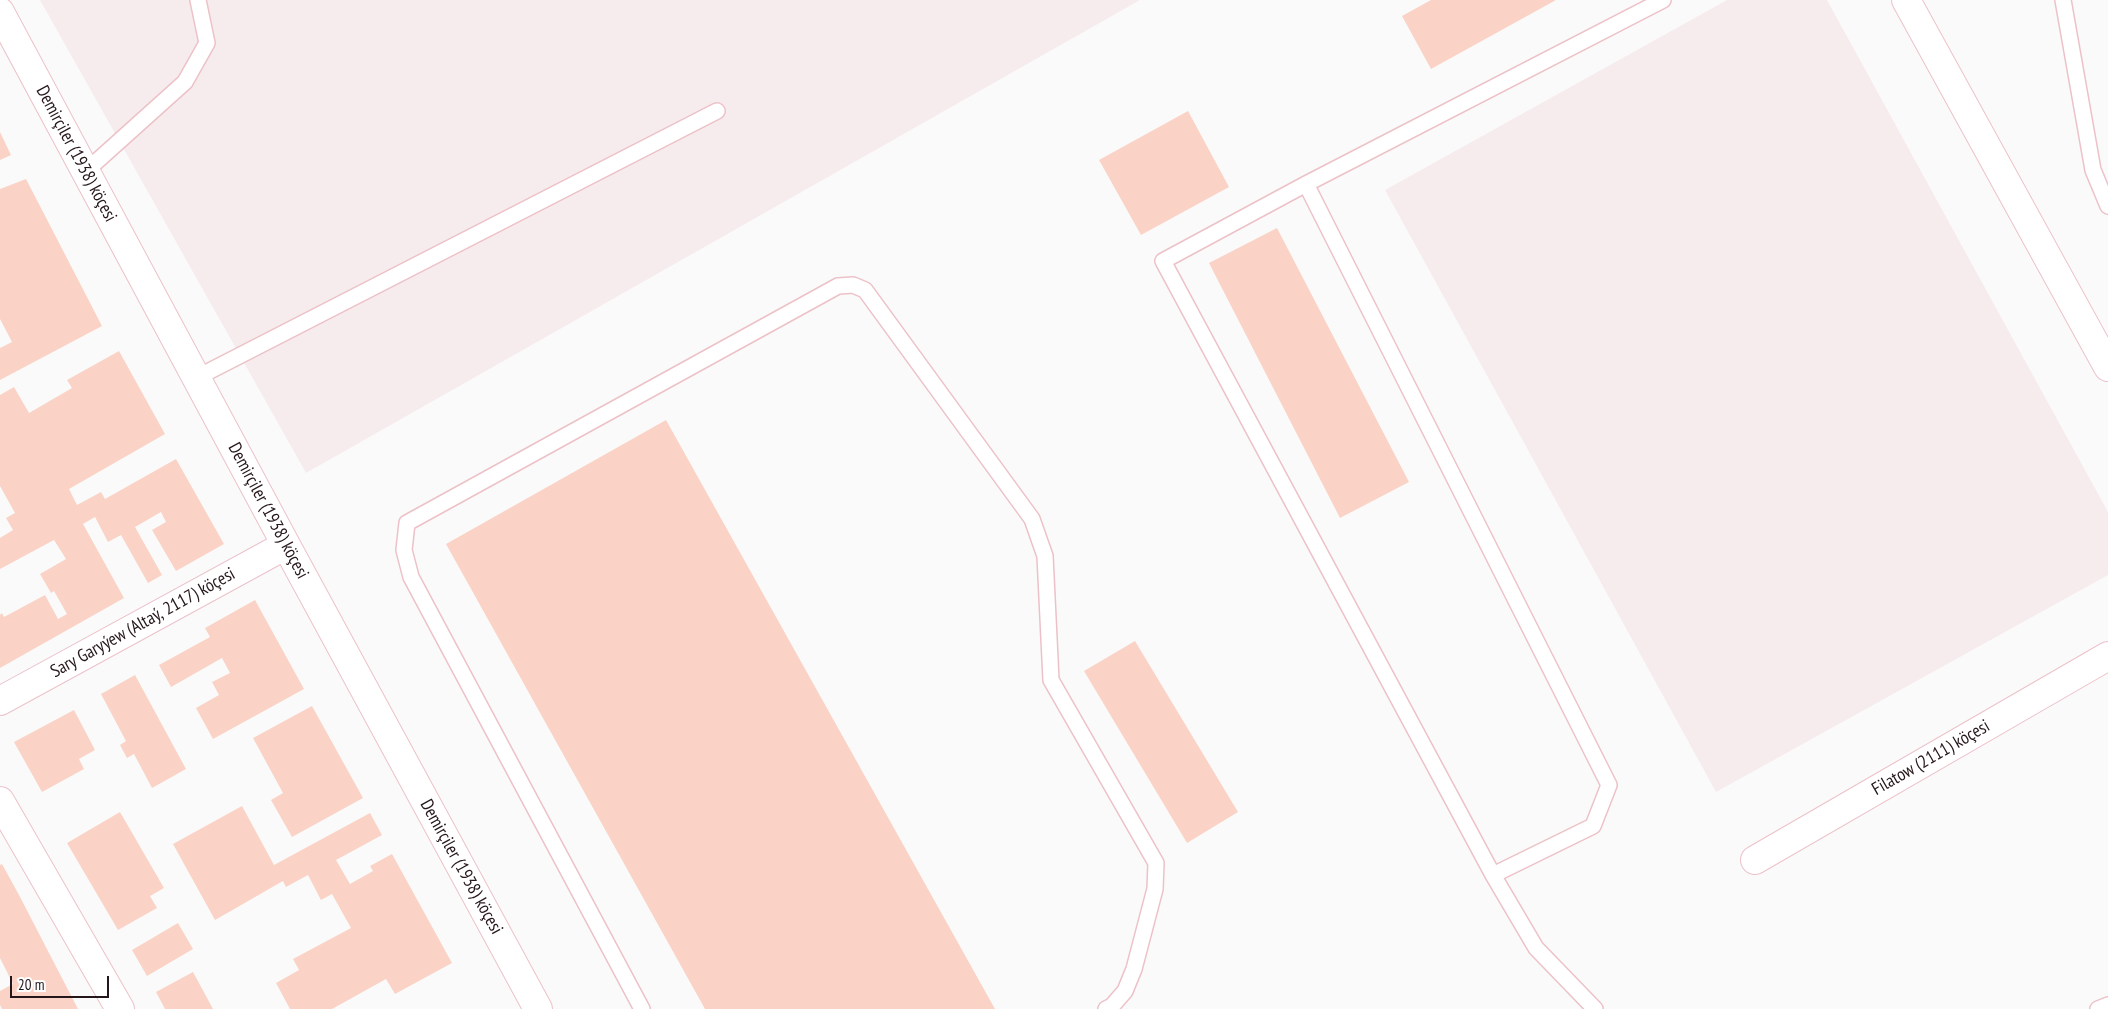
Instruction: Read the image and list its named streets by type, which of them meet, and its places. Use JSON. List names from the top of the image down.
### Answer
{
  "streets": {
    "street": ["Demirçiler (1938) köçesi", "Sary Garyýew (Altaý, 2117) köçesi", "Filatow (2111) köçesi"]
  },
  "crossings": [
    ["Demirçiler (1938) köçesi", "Sary Garyýew (Altaý, 2117) köçesi"]
  ],
  "scale_bar": "20 m"
}
